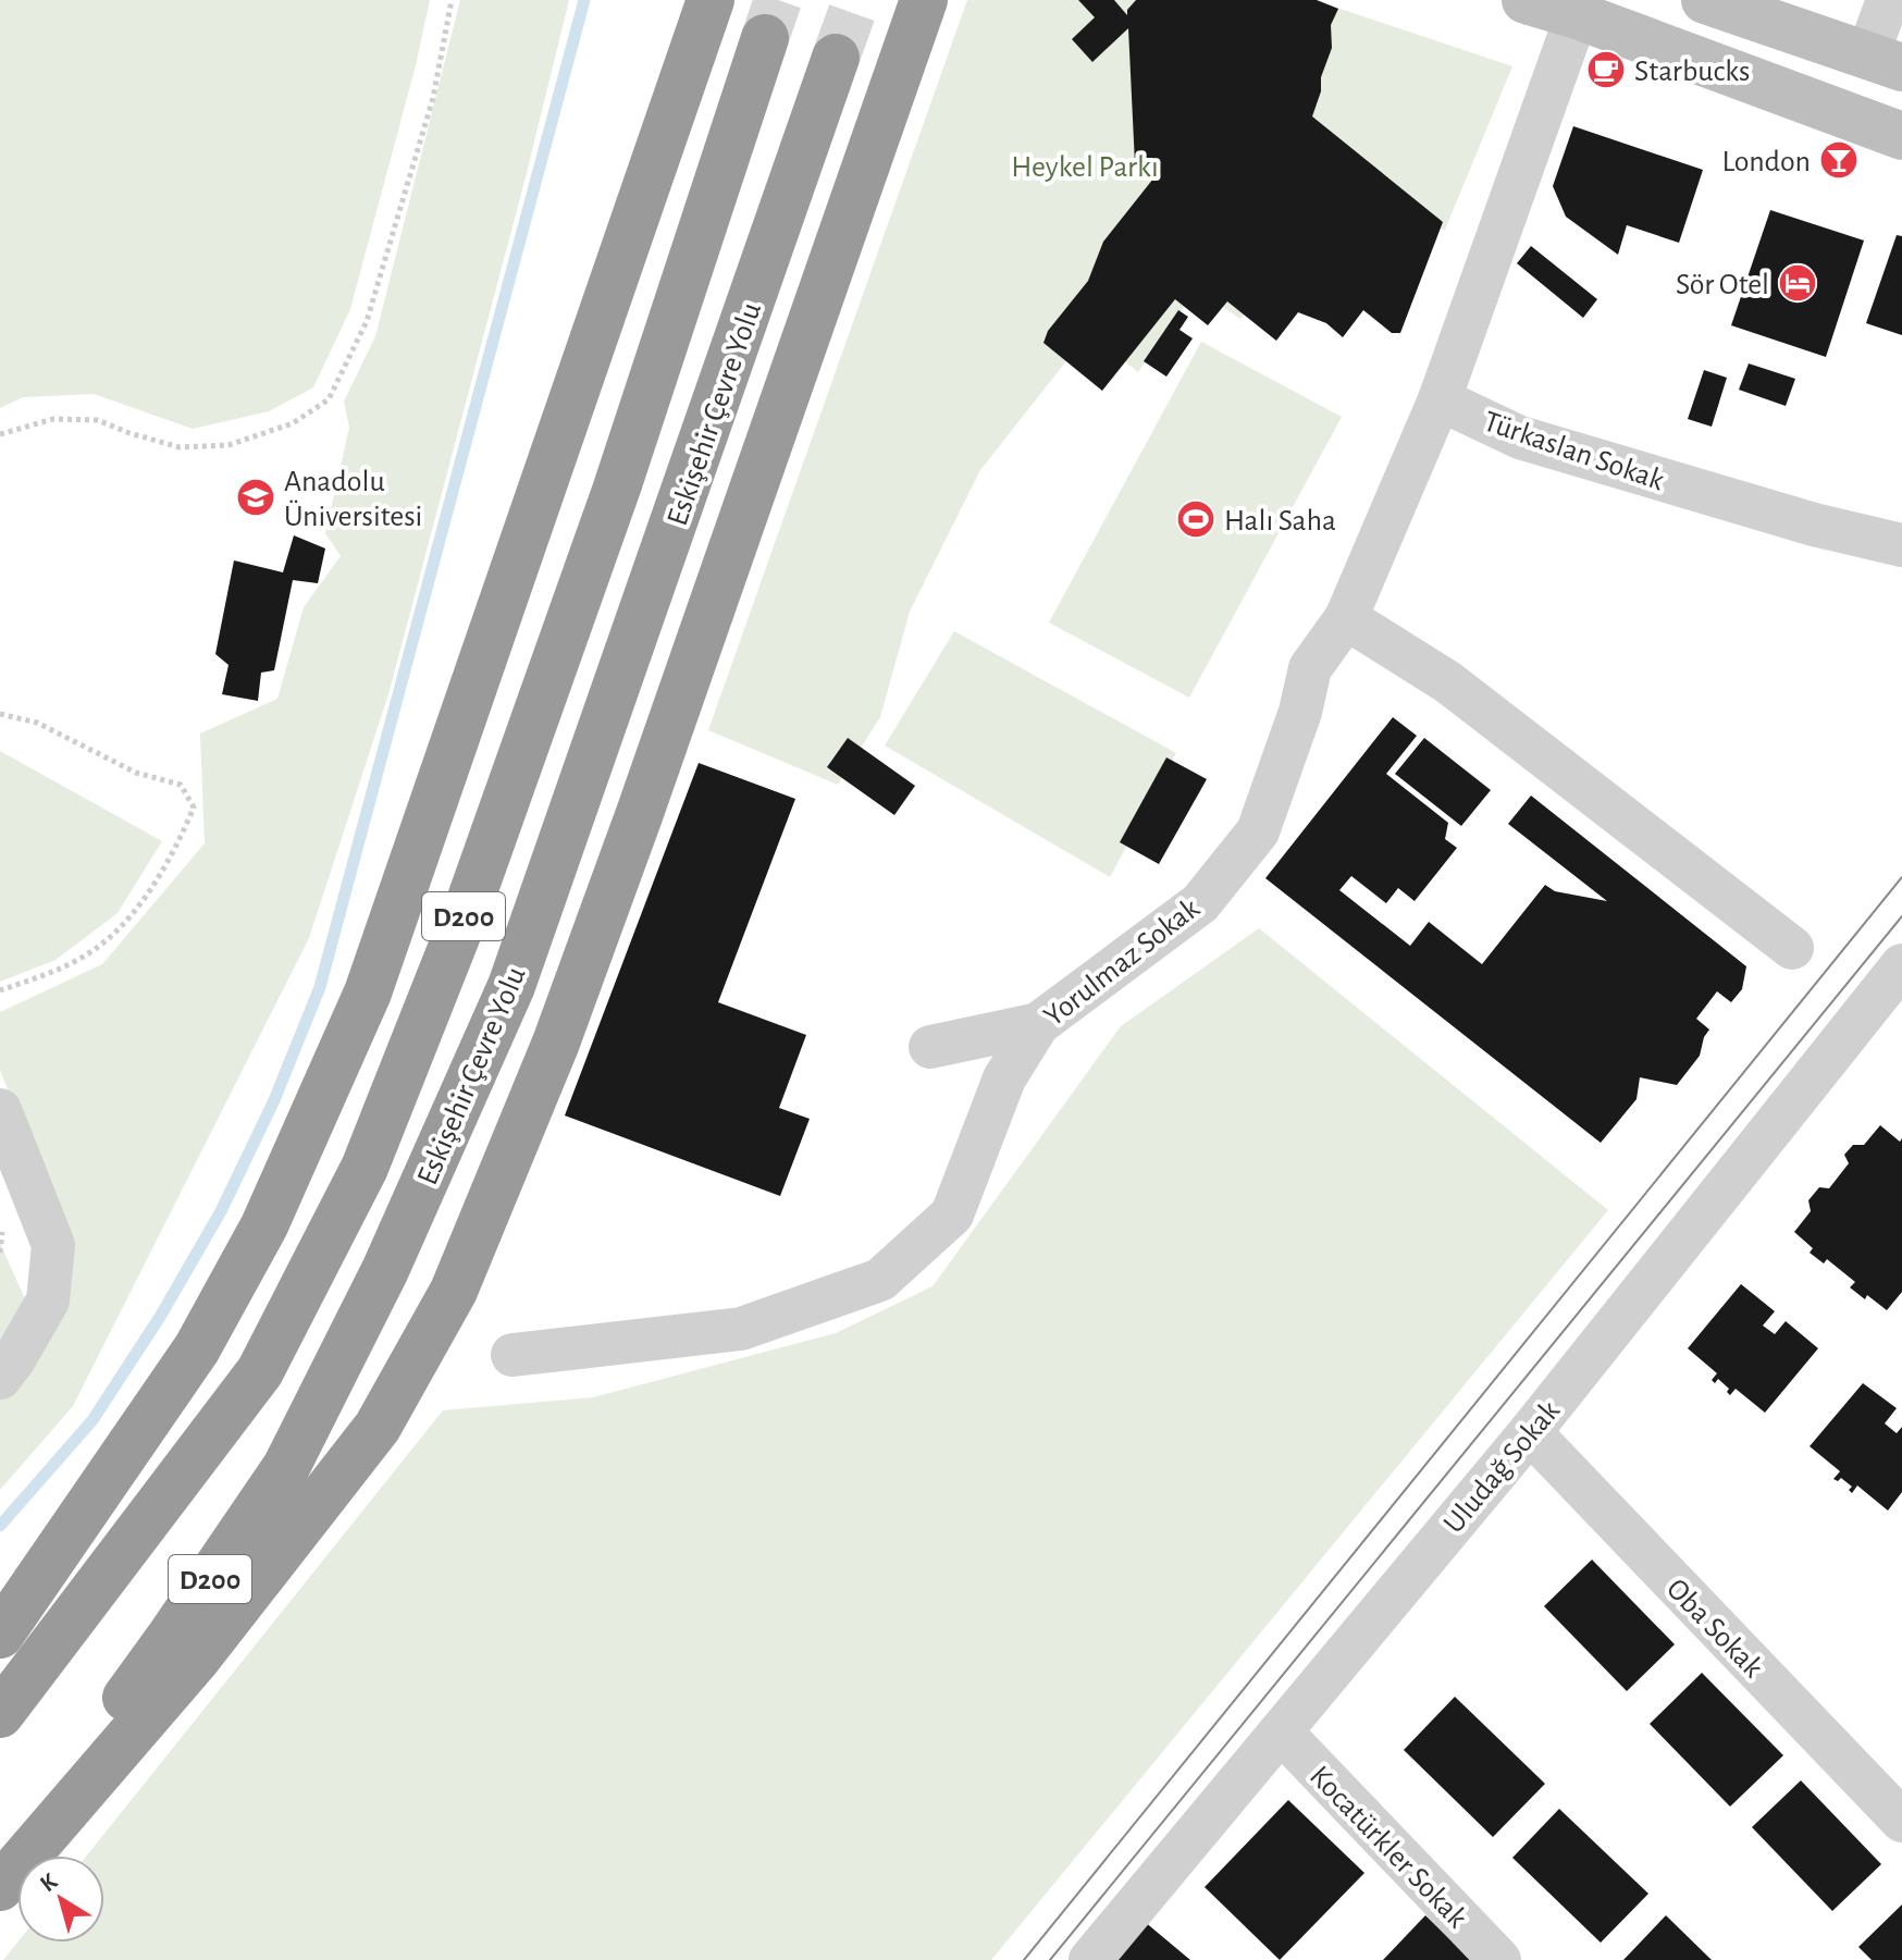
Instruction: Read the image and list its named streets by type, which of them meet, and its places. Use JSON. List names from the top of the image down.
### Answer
{
  "streets": {
    "highway": ["Eskişehir Çevre Yolu", "D200"],
    "street": [
      "Türkaslan Sokak",
      "Yorulmaz Sokak",
      "Uludağ Sokak",
      "Oba Sokak",
      "Kocatürkler Sokak"
    ]
  },
  "crossings": [
    ["Türkaslan Sokak", "Yorulmaz Sokak"],
    ["Uludağ Sokak", "Oba Sokak"],
    ["Uludağ Sokak", "Kocatürkler Sokak"]
  ],
  "parks": ["Heykel Parkı"],
  "places": {
    "cafe": ["Starbucks"],
    "bar": ["London"],
    "hotel": ["Sör Otel"],
    "school or university": ["Anadolu Üniversitesi"],
    "sports": ["Halı Saha"]
  },
  "north": "top left"
}
